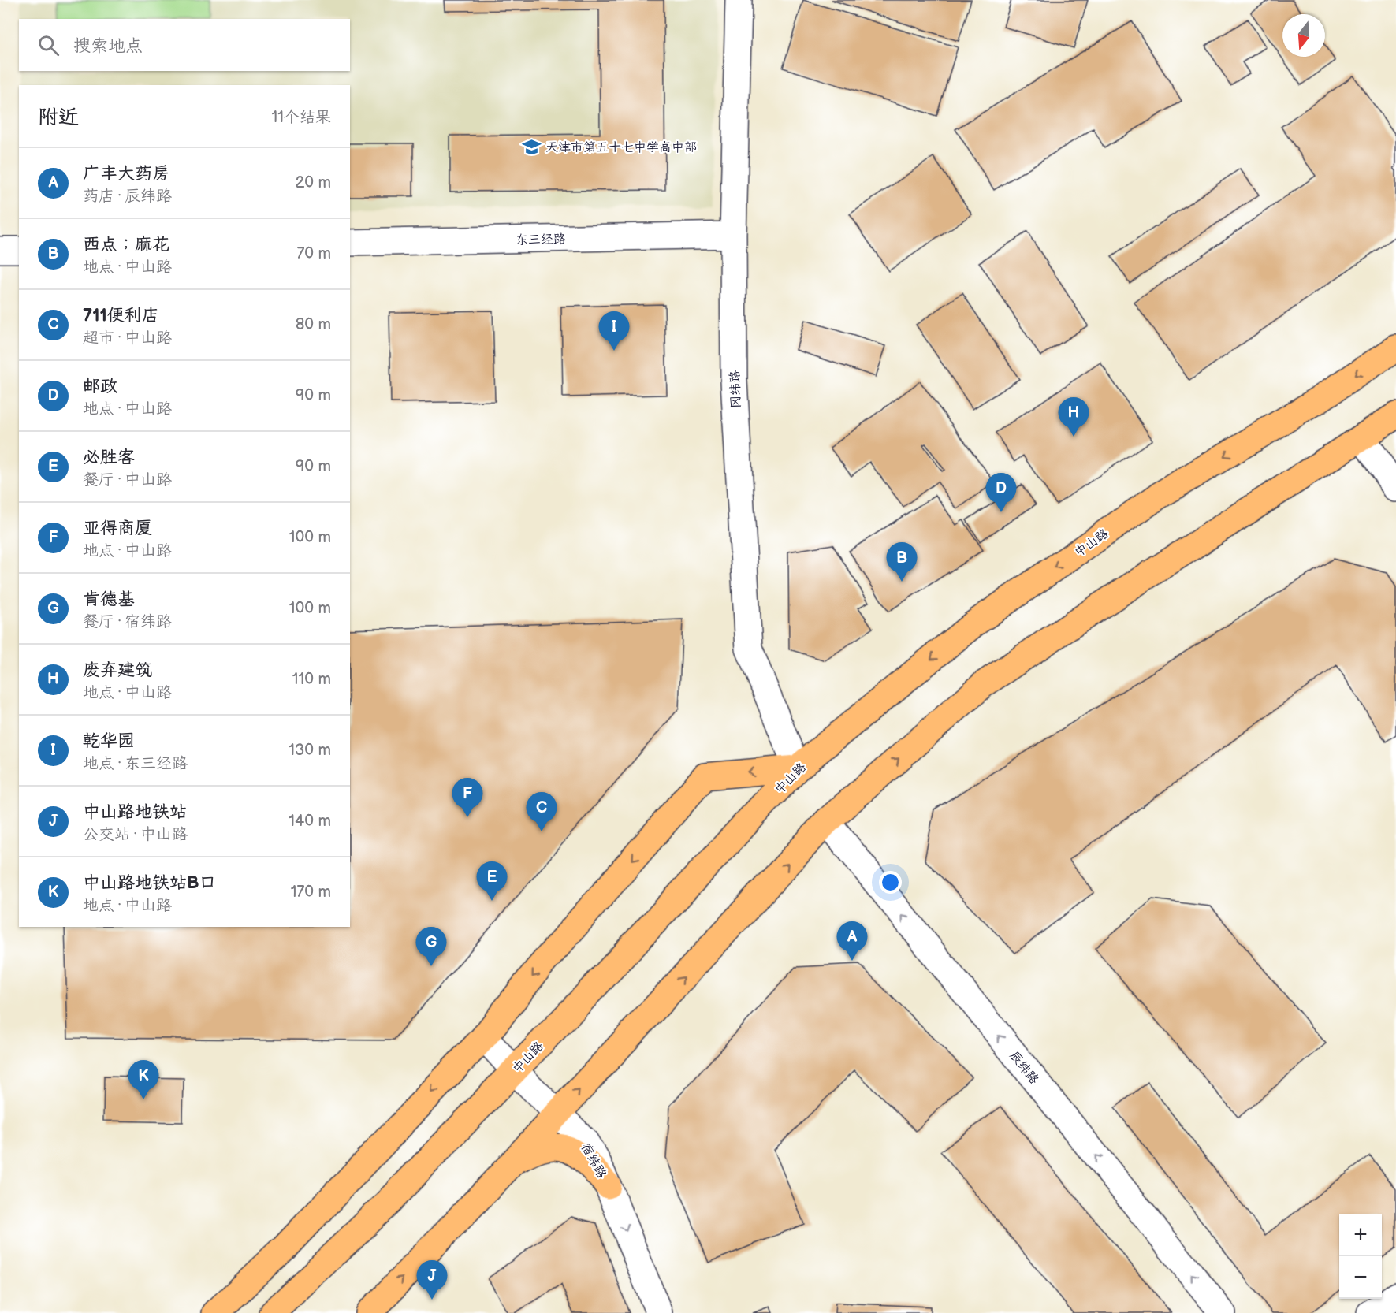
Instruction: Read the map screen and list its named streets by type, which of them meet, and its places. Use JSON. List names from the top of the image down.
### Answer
{
  "streets": {
    "main road": ["中山路"],
    "street": [
      "东三经路",
      "冈纬路",
      "辰纬路",
      "宿纬路"
    ]
  },
  "crossings": [
    ["东三经路", "冈纬路"],
    ["冈纬路", "中山路"],
    ["中山路", "宿纬路"]
  ],
  "one_way": ["辰纬路", "宿纬路"],
  "places": {
    "school or university": ["天津市第五十七中学高中部"]
  },
  "north": "bottom",
  "page": {
    "search": "搜索地点",
    "heading": ["附近", "11个结果"],
    "list": [
      {
        "mark": "A",
        "name": "广丰大药房",
        "note": "药店 · 辰纬路",
        "value": "20 m"
      },
      {
        "mark": "B",
        "name": "西点；麻花",
        "note": "地点 · 中山路",
        "value": "70 m"
      },
      {
        "mark": "C",
        "name": "711便利店",
        "note": "超市 · 中山路",
        "value": "80 m"
      },
      {
        "mark": "D",
        "name": "邮政",
        "note": "地点 · 中山路",
        "value": "90 m"
      },
      {
        "mark": "E",
        "name": "必胜客",
        "note": "餐厅 · 中山路",
        "value": "90 m"
      },
      {
        "mark": "F",
        "name": "亚得商厦",
        "note": "地点 · 中山路",
        "value": "100 m"
      },
      {
        "mark": "G",
        "name": "肯德基",
        "note": "餐厅 · 宿纬路",
        "value": "100 m"
      },
      {
        "mark": "H",
        "name": "废弃建筑",
        "note": "地点 · 中山路",
        "value": "110 m"
      },
      {
        "mark": "I",
        "name": "乾华园",
        "note": "地点 · 东三经路",
        "value": "130 m"
      },
      {
        "mark": "J",
        "name": "中山路地铁站",
        "note": "公交站 · 中山路",
        "value": "140 m"
      },
      {
        "mark": "K",
        "name": "中山路地铁站B口",
        "note": "地点 · 中山路",
        "value": "170 m"
      }
    ],
    "pins": [
      "I",
      "H",
      "D",
      "B",
      "F",
      "C",
      "E",
      "A",
      "G",
      "K",
      "J"
    ],
    "map_buttons": ["+", "−"]
  }
}
